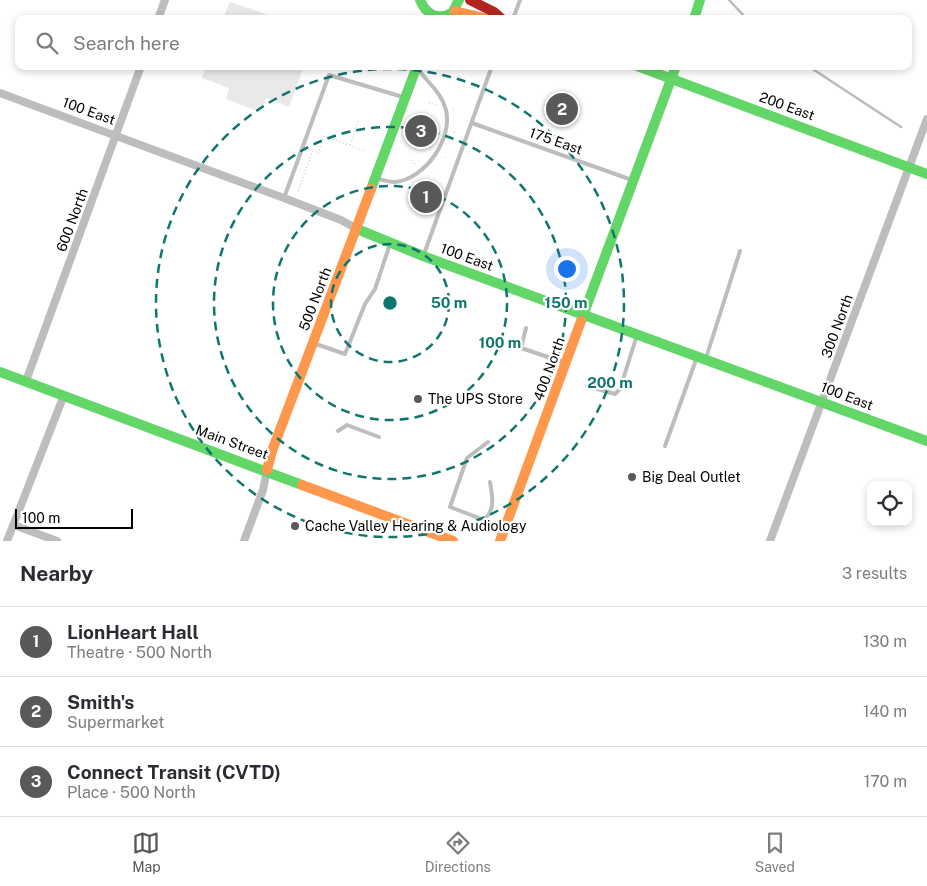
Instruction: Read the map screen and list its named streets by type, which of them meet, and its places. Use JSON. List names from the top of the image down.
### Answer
{
  "streets": {
    "main road": [
      "200 East",
      "100 East",
      "500 North",
      "400 North",
      "Main Street"
    ],
    "street": ["600 North", "300 North"],
    "lane": ["175 East"]
  },
  "crossings": [
    ["200 East", "300 North"],
    ["200 East", "400 North"],
    ["100 East", "600 North"],
    ["100 East", "500 North"],
    ["100 East", "300 North"],
    ["100 East", "400 North"],
    ["175 East", "400 North"],
    ["600 North", "Main Street"],
    ["500 North", "Main Street"]
  ],
  "places": ["The UPS Store", "Big Deal Outlet", "Cache Valley Hearing & Audiology"],
  "scale_bar": "100 m",
  "page": {
    "search": "Search here",
    "pins": ["2", "3", "1"],
    "scale": "100 m",
    "heading": ["Nearby", "3 results"],
    "list": [
      {
        "mark": "1",
        "name": "LionHeart Hall",
        "note": "Theatre · 500 North",
        "value": "130 m"
      },
      {
        "mark": "2",
        "name": "Smith's",
        "note": "Supermarket",
        "value": "140 m"
      },
      {
        "mark": "3",
        "name": "Connect Transit (CVTD)",
        "note": "Place · 500 North",
        "value": "170 m"
      }
    ],
    "nav": ["Map", "Directions", "Saved"]
  },
  "rings": [
    "50 m",
    "150 m",
    "100 m",
    "200 m"
  ]
}
